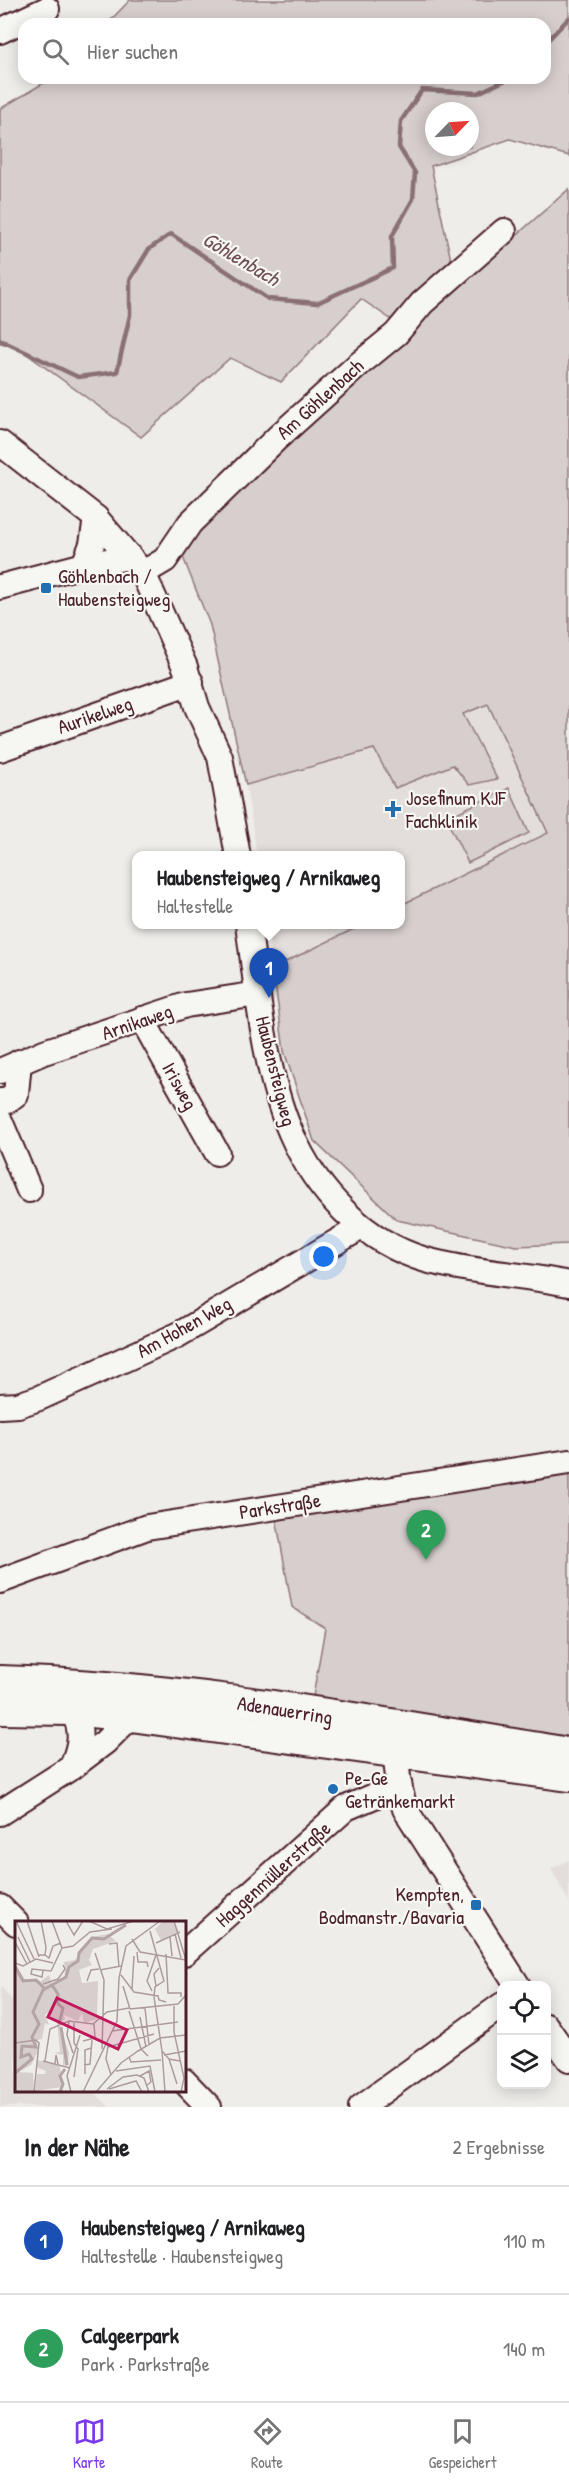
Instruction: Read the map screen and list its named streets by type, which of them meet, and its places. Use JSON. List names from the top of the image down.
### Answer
{
  "streets": {
    "main road": ["Adenauerring"],
    "street": [
      "Am Göhlenbach",
      "Aurikelweg",
      "Arnikaweg",
      "Haubensteigweg",
      "Irisweg",
      "Am Hohen Weg",
      "Parkstraße",
      "Haggenmüllerstraße"
    ]
  },
  "crossings": [
    ["Arnikaweg", "Haubensteigweg"],
    ["Arnikaweg", "Irisweg"],
    ["Haubensteigweg", "Am Hohen Weg"]
  ],
  "water": ["Göhlenbach"],
  "places": {
    "transit": ["Göhlenbach / Haubensteigweg", "Kempten, Bodmanstr./Bavaria"],
    "health": ["Josefinum KJF Fachklinik"],
    "other": ["Pe-Ge Getränkemarkt"]
  },
  "north": "top right",
  "page": {
    "search": "Hier suchen",
    "popup": ["Haubensteigweg / Arnikaweg", "Haltestelle"],
    "pins": ["1", "2"],
    "heading": ["In der Nähe", "2 Ergebnisse"],
    "list": [
      {
        "mark": "1",
        "name": "Haubensteigweg / Arnikaweg",
        "note": "Haltestelle · Haubensteigweg",
        "value": "110 m"
      },
      {
        "mark": "2",
        "name": "Calgeerpark",
        "note": "Park · Parkstraße",
        "value": "140 m"
      }
    ],
    "nav": ["Karte", "Route", "Gespeichert"]
  }
}
